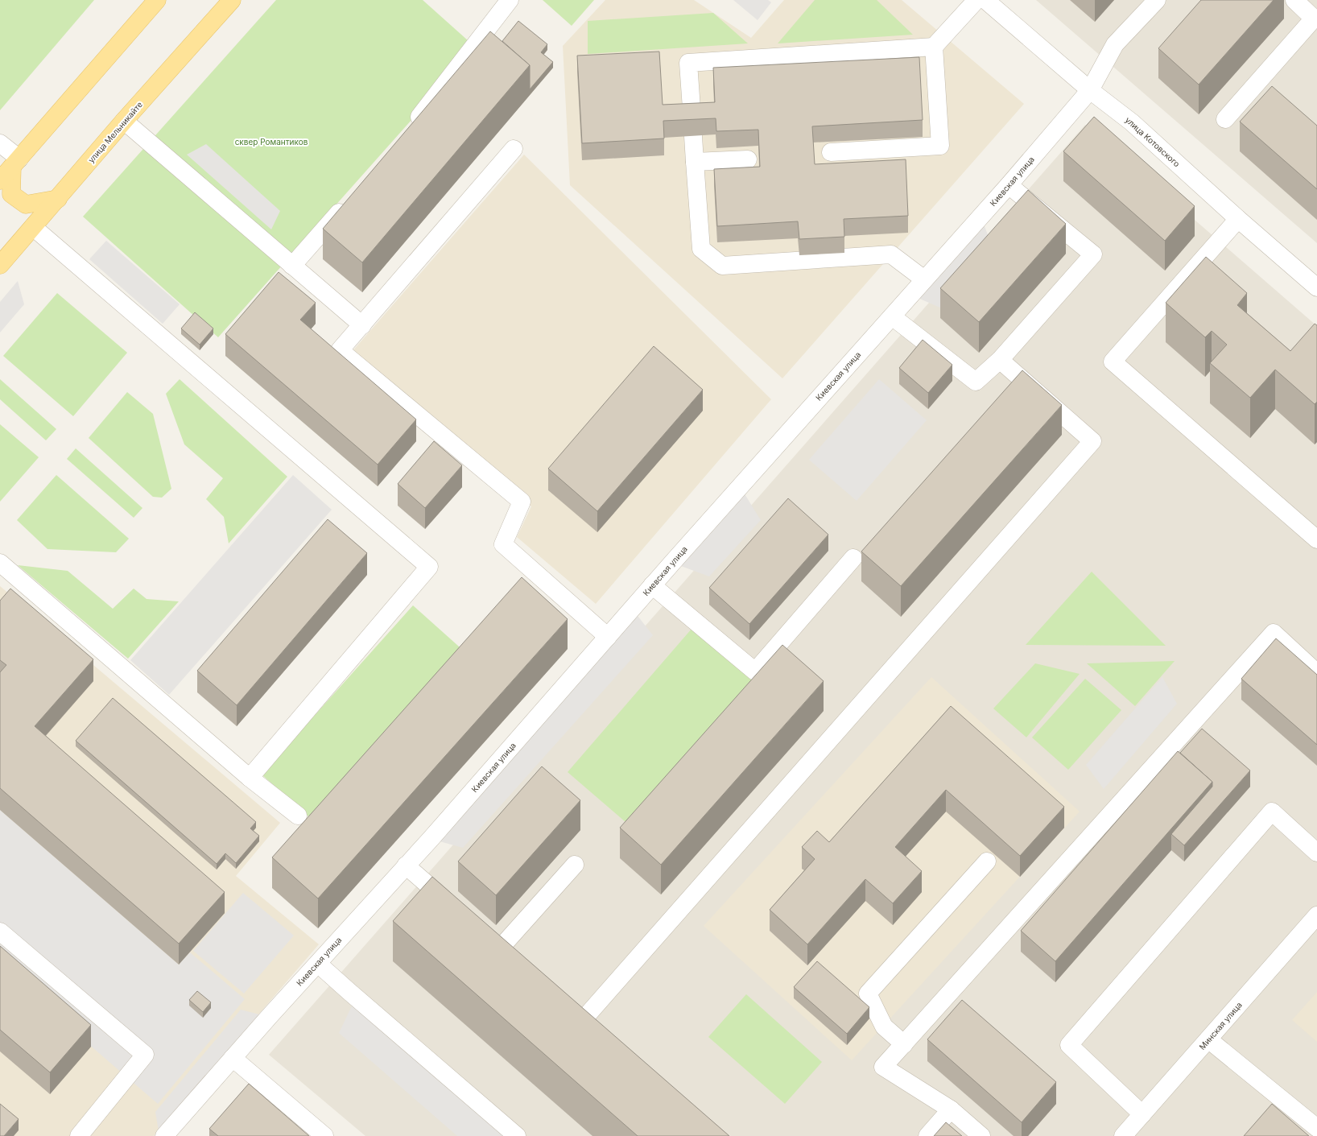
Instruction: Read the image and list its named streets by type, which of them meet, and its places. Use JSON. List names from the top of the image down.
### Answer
{
  "streets": {
    "main road": ["улица Мельникайте"],
    "street": ["улица Котовского", "Киевская улица", "Минская улица"]
  },
  "crossings": [
    ["улица Котовского", "Киевская улица"]
  ],
  "parks": ["сквер Романтиков"]
}
